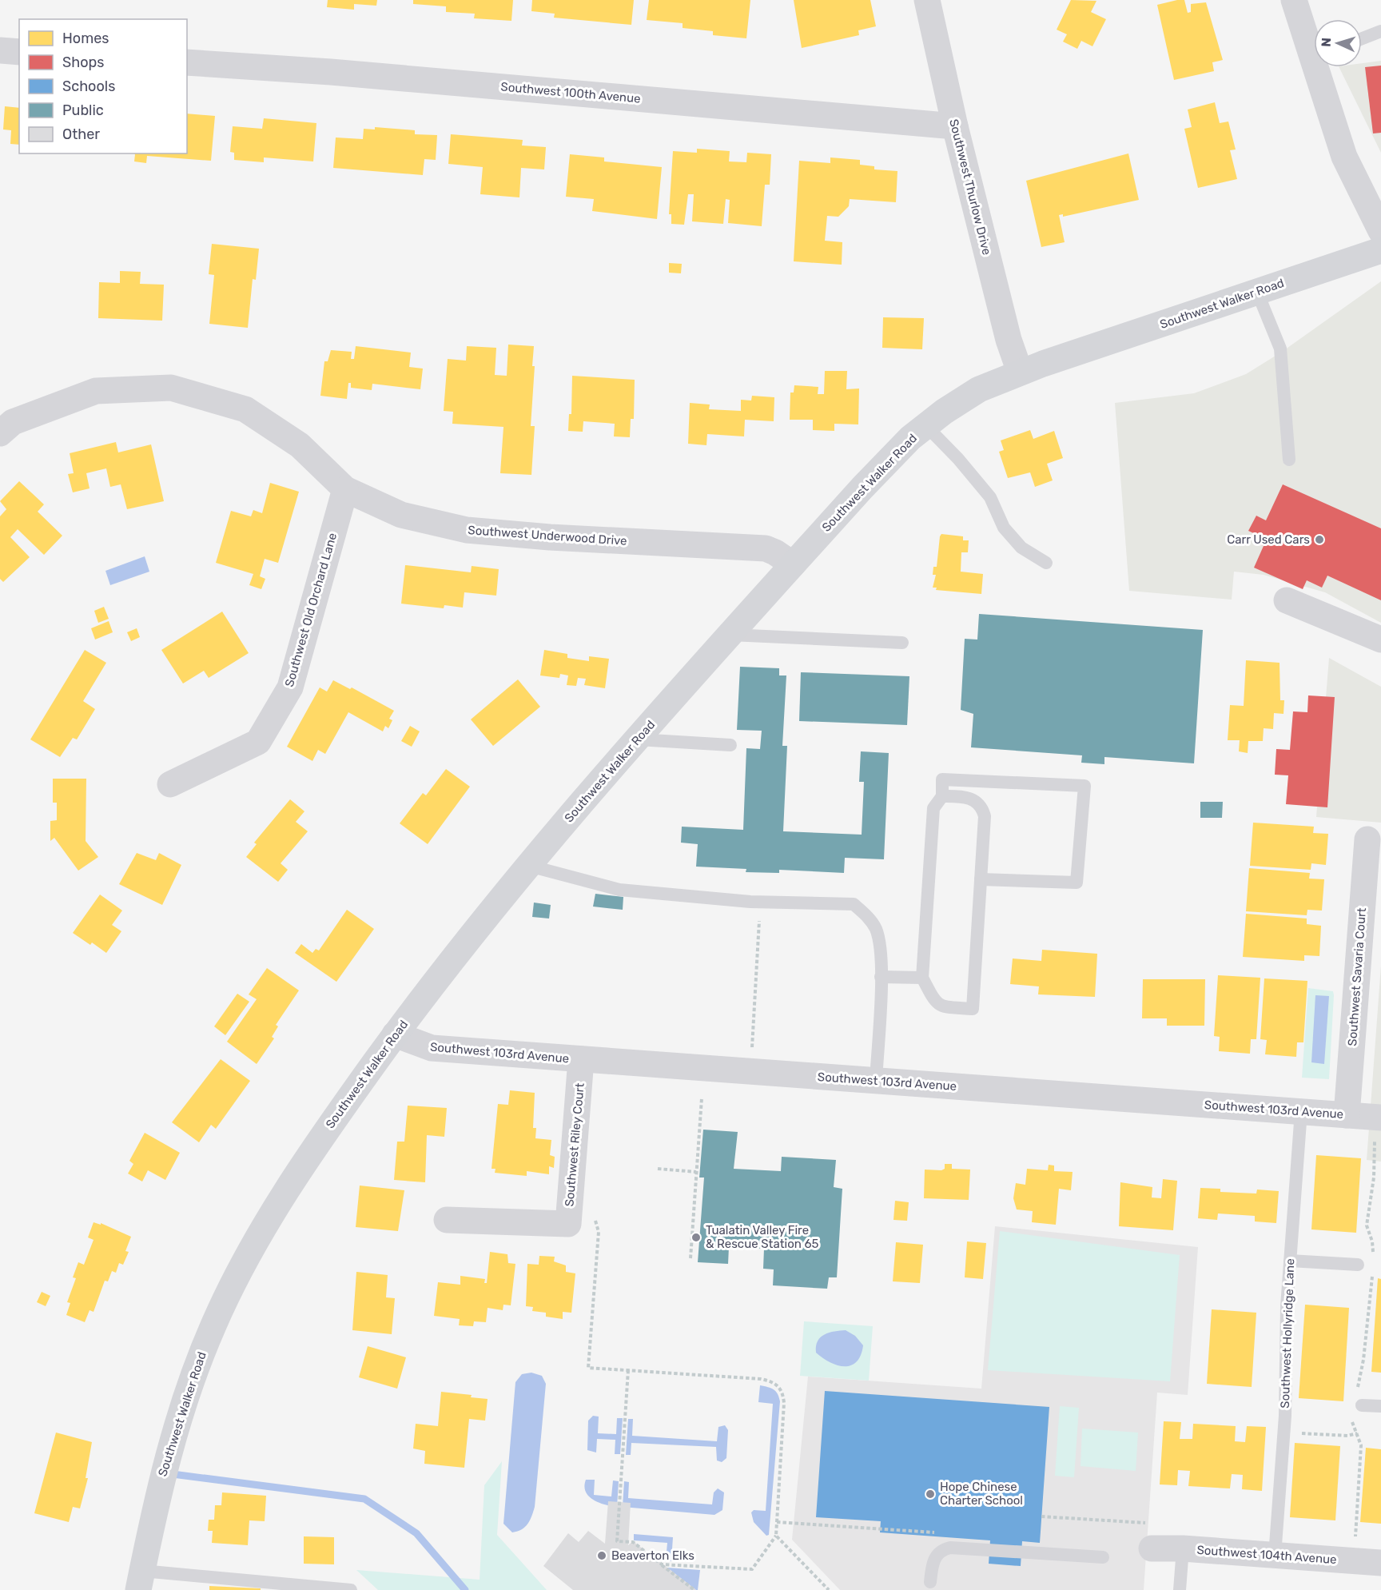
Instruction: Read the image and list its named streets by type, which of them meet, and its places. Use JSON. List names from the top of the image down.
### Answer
{
  "streets": {
    "main road": ["Southwest Walker Road"],
    "street": [
      "Southwest 100th Avenue",
      "Southwest Thurlow Drive",
      "Southwest Underwood Drive",
      "Southwest Old Orchard Lane",
      "Southwest Savaria Court",
      "Southwest 103rd Avenue",
      "Southwest Riley Court",
      "Southwest 104th Avenue"
    ],
    "lane": ["Southwest Hollyridge Lane"]
  },
  "crossings": [
    ["Southwest 100th Avenue", "Southwest Thurlow Drive"],
    ["Southwest Thurlow Drive", "Southwest Walker Road"],
    ["Southwest Walker Road", "Southwest Underwood Drive"],
    ["Southwest Walker Road", "Southwest 103rd Avenue"],
    ["Southwest Underwood Drive", "Southwest Old Orchard Lane"],
    ["Southwest Savaria Court", "Southwest 103rd Avenue"],
    ["Southwest 103rd Avenue", "Southwest Riley Court"],
    ["Southwest 103rd Avenue", "Southwest Hollyridge Lane"],
    ["Southwest Hollyridge Lane", "Southwest 104th Avenue"]
  ],
  "places": [
    "Carr Used Cars",
    "Tualatin Valley Fire & Rescue Station 65",
    "Hope Chinese Charter School",
    "Beaverton Elks"
  ],
  "legend": [
    "Homes",
    "Shops",
    "Schools",
    "Public",
    "Other"
  ],
  "north": "left"
}
